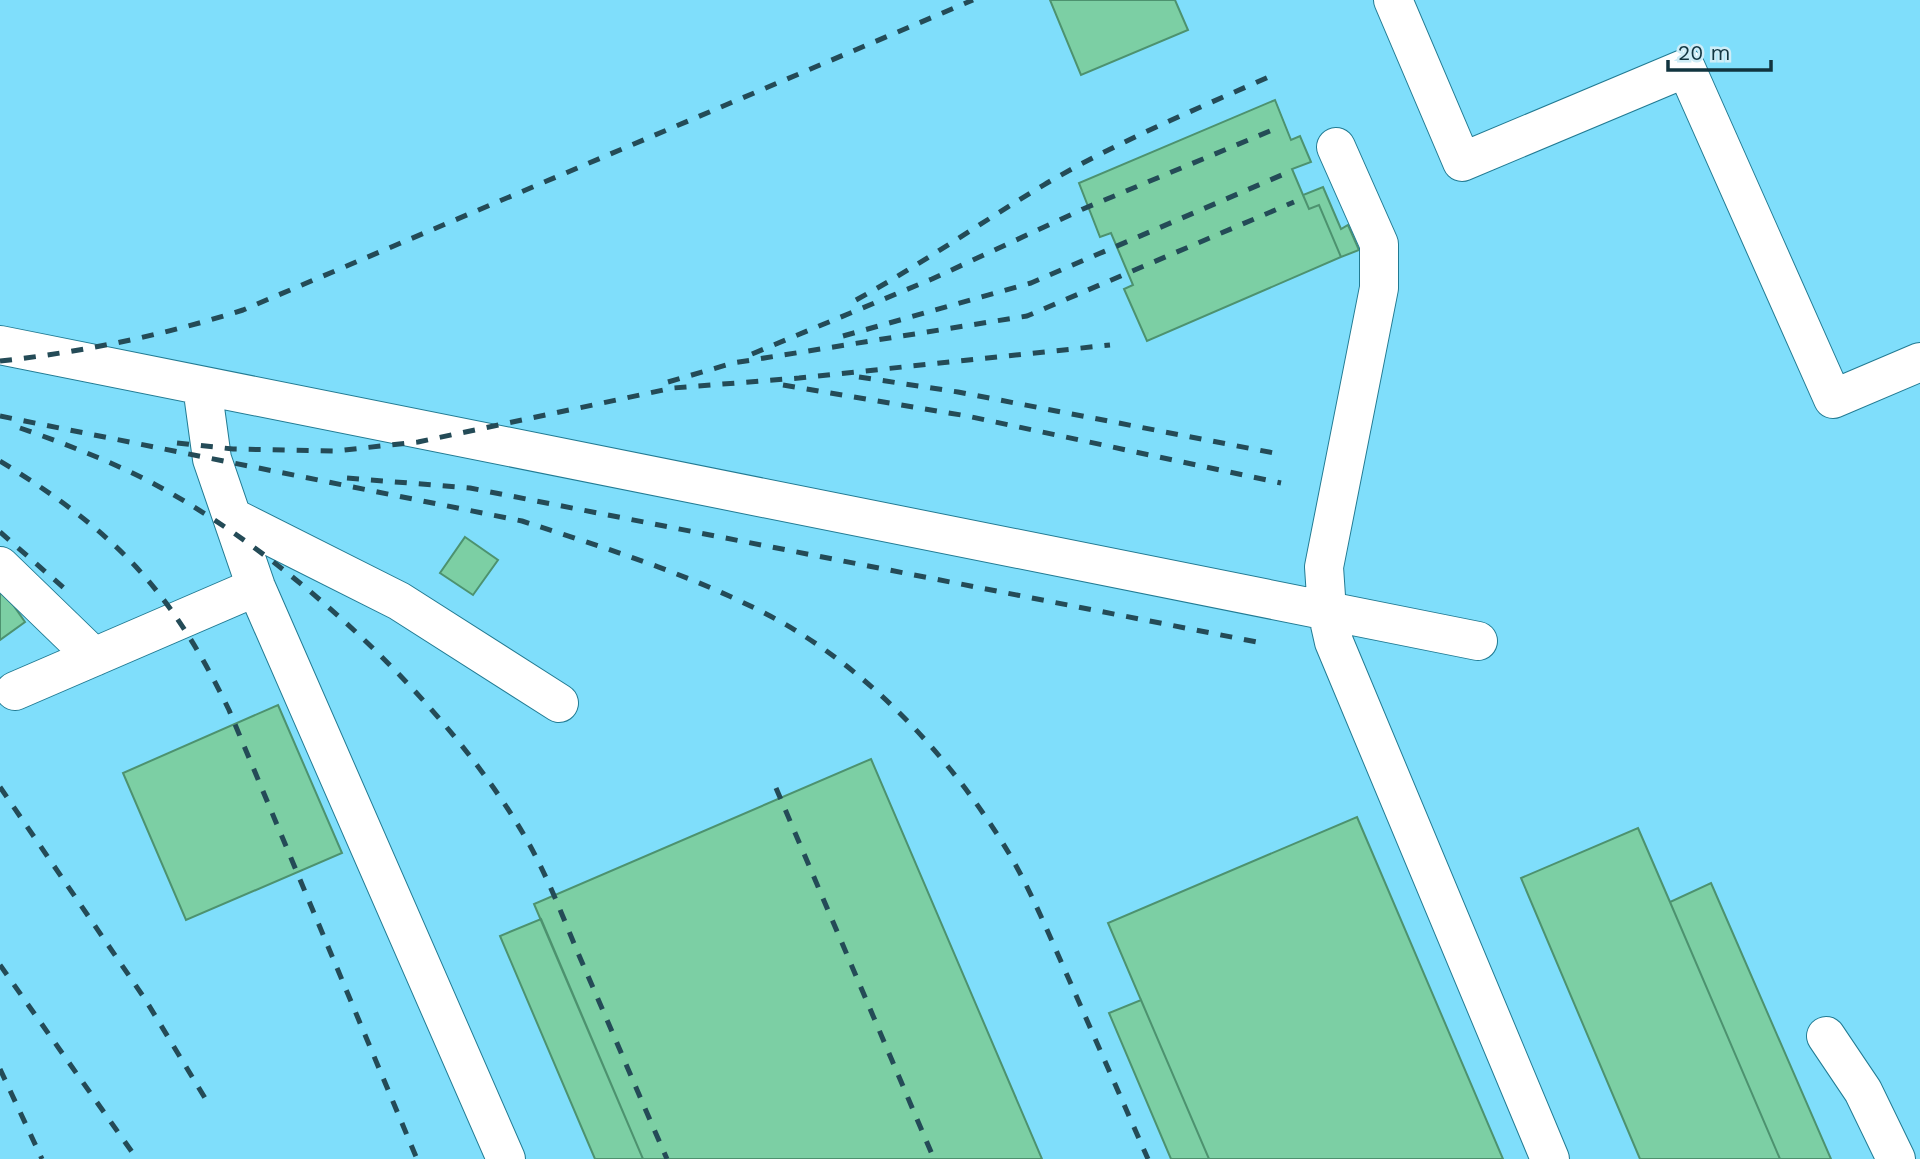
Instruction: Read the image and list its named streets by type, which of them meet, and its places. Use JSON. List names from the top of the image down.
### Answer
{
  "scale_bar": "20 m"
}
